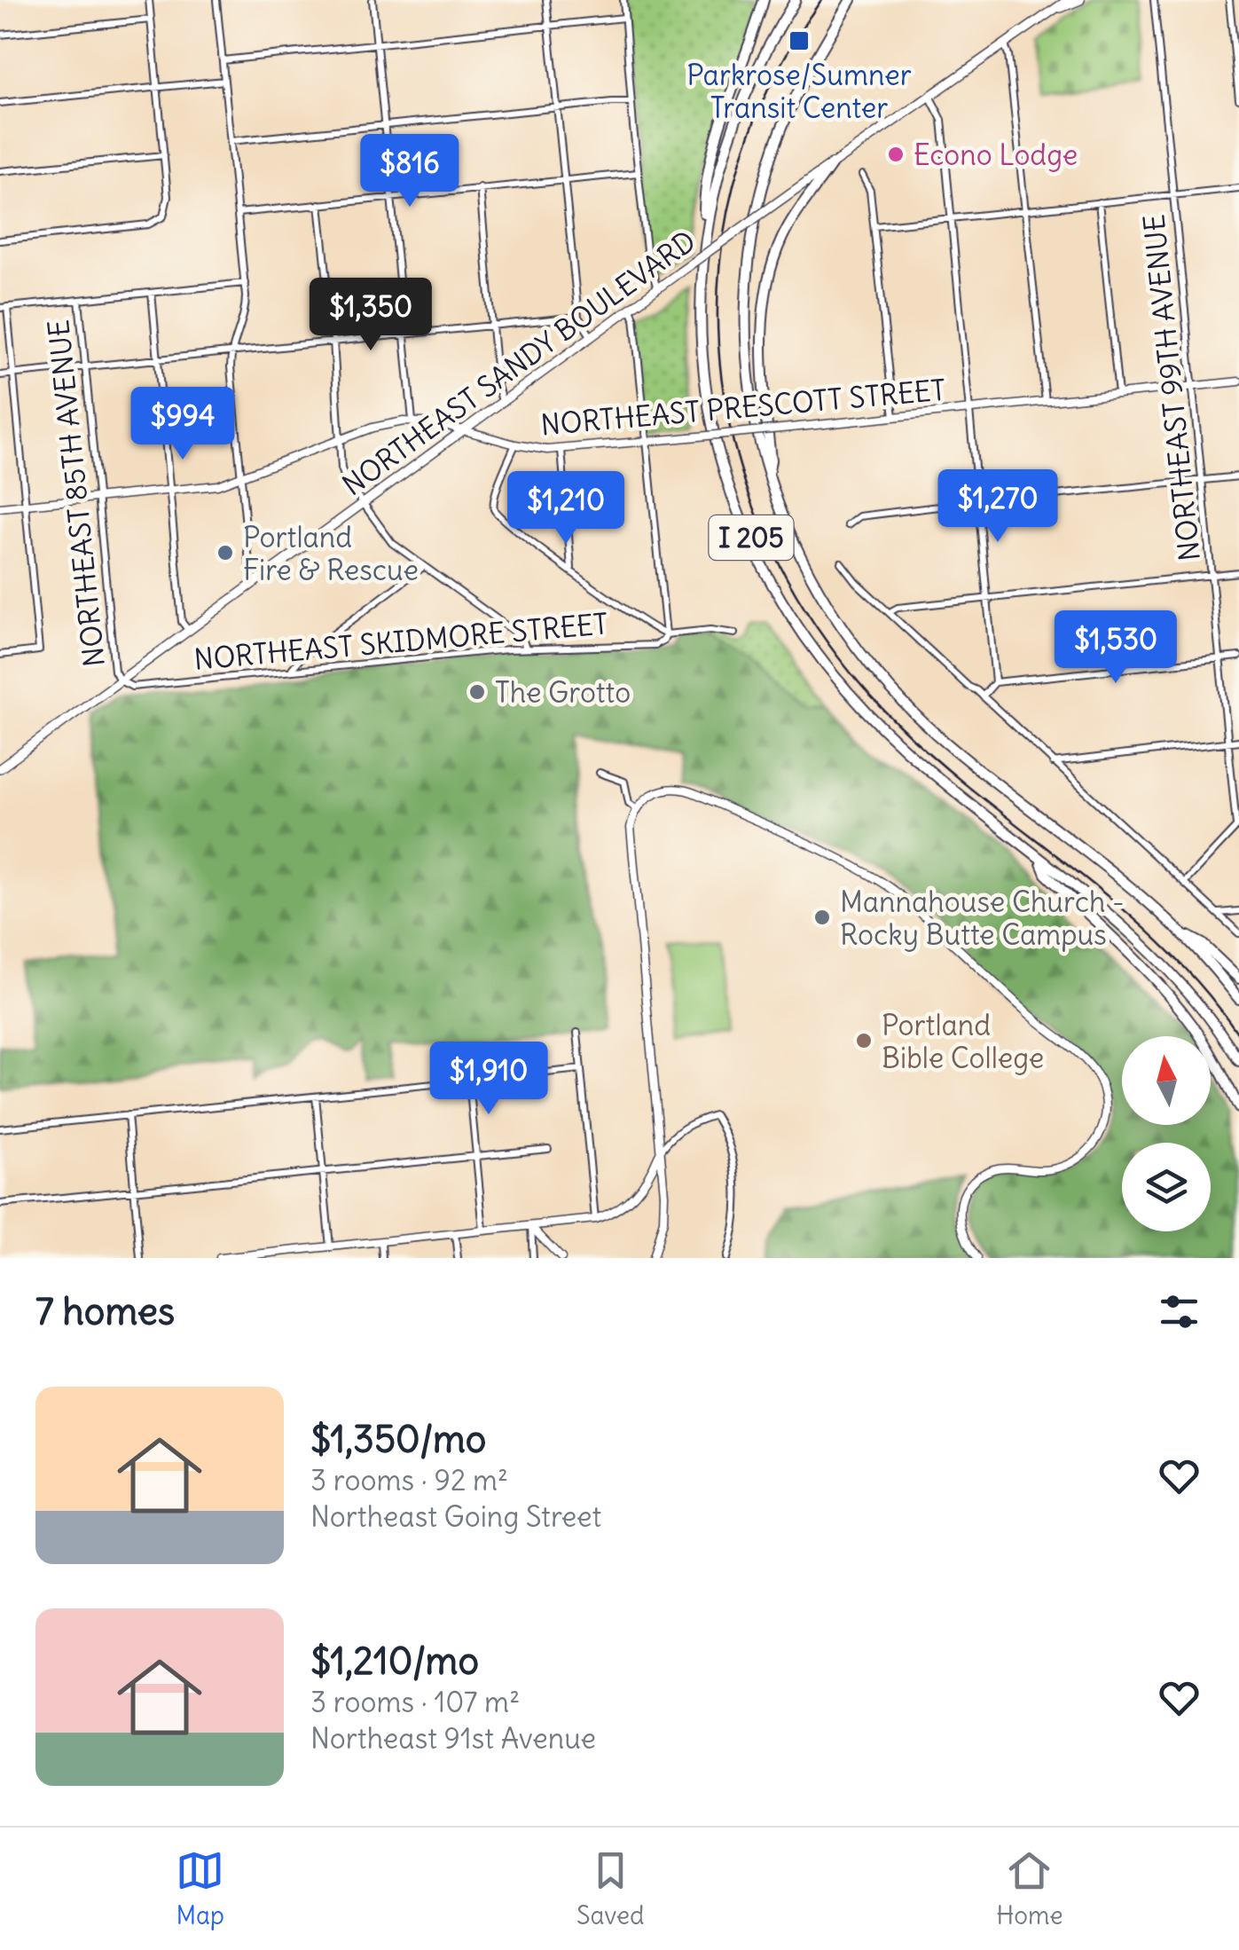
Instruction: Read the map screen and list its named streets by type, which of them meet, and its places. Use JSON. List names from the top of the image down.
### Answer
{
  "streets": {
    "highway": ["I 205"],
    "main road": ["NORTHEAST SANDY BOULEVARD"],
    "street": [
      "NORTHEAST 99TH AVENUE",
      "NORTHEAST PRESCOTT STREET",
      "NORTHEAST 85TH AVENUE",
      "NORTHEAST SKIDMORE STREET"
    ]
  },
  "crossings": [
    ["NORTHEAST SANDY BOULEVARD", "NORTHEAST PRESCOTT STREET"],
    ["NORTHEAST SANDY BOULEVARD", "NORTHEAST 85TH AVENUE"],
    ["NORTHEAST SANDY BOULEVARD", "NORTHEAST SKIDMORE STREET"],
    ["NORTHEAST 99TH AVENUE", "NORTHEAST PRESCOTT STREET"],
    ["NORTHEAST PRESCOTT STREET", "NORTHEAST 85TH AVENUE"],
    ["NORTHEAST 85TH AVENUE", "NORTHEAST SKIDMORE STREET"]
  ],
  "places": {
    "transit": ["Parkrose/Sumner Transit Center"],
    "other": [
      "Econo Lodge",
      "Portland Fire & Rescue",
      "The Grotto",
      "Mannahouse Church - Rocky Butte Campus",
      "Portland Bible College"
    ]
  },
  "north": "top",
  "page": {
    "price": [
      "$816",
      "$1,350",
      "$994",
      "$1,270",
      "$1,210",
      "$1,530",
      "$1,910"
    ],
    "heading": "7 homes",
    "list": [
      {
        "name": "$1,350/mo",
        "note": "3 rooms · 92 m² · Northeast Going Street"
      },
      {
        "name": "$1,210/mo",
        "note": "3 rooms · 107 m² · Northeast 91st Avenue"
      }
    ],
    "tabs": ["Map", "Saved", "Home"]
  }
}
